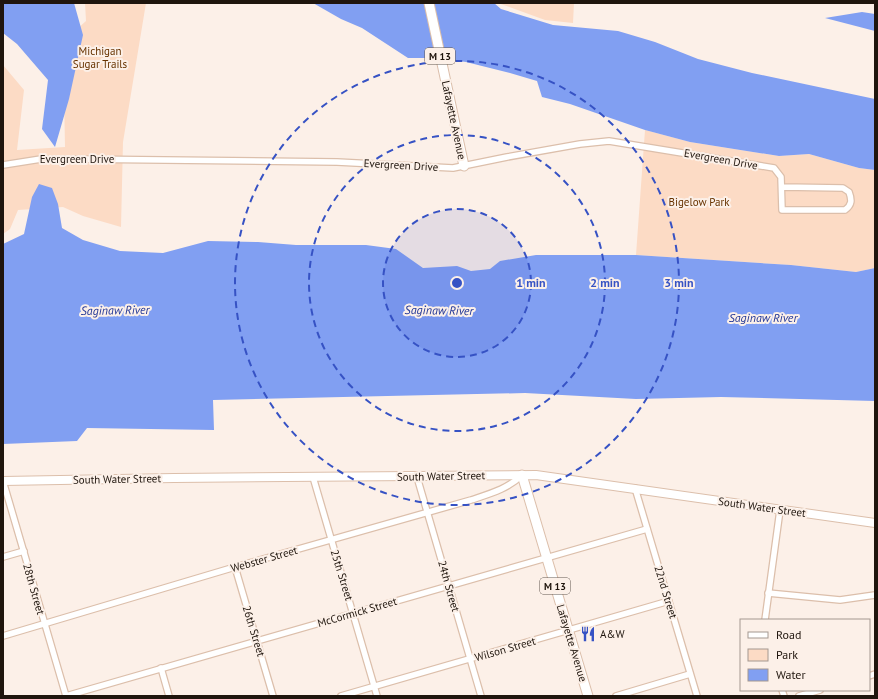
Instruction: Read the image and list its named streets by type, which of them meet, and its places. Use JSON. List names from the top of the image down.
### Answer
{
  "streets": {
    "main road": ["M 13", "Lafayette Avenue"],
    "street": [
      "Evergreen Drive",
      "South Water Street",
      "Webster Street",
      "25th Street",
      "24th Street",
      "28th Street",
      "22nd Street",
      "McCormick Street",
      "26th Street",
      "Wilson Street"
    ]
  },
  "crossings": [
    ["Lafayette Avenue", "Evergreen Drive"],
    ["Lafayette Avenue", "South Water Street"],
    ["Lafayette Avenue", "Webster Street"],
    ["Lafayette Avenue", "McCormick Street"],
    ["Lafayette Avenue", "Wilson Street"],
    ["South Water Street", "Webster Street"],
    ["South Water Street", "25th Street"],
    ["South Water Street", "24th Street"],
    ["South Water Street", "28th Street"],
    ["South Water Street", "22nd Street"],
    ["Webster Street", "25th Street"],
    ["Webster Street", "24th Street"],
    ["Webster Street", "28th Street"],
    ["Webster Street", "26th Street"],
    ["25th Street", "McCormick Street"],
    ["25th Street", "Wilson Street"],
    ["24th Street", "McCormick Street"],
    ["24th Street", "Wilson Street"],
    ["28th Street", "McCormick Street"],
    ["22nd Street", "McCormick Street"],
    ["22nd Street", "Wilson Street"],
    ["McCormick Street", "26th Street"]
  ],
  "water": ["Saginaw River"],
  "parks": ["Michigan Sugar Trails", "Bigelow Park"],
  "places": {
    "restaurant": ["A&W"]
  },
  "legend": ["Road", "Park", "Water"],
  "rings": ["1 min", "2 min", "3 min"]
}
